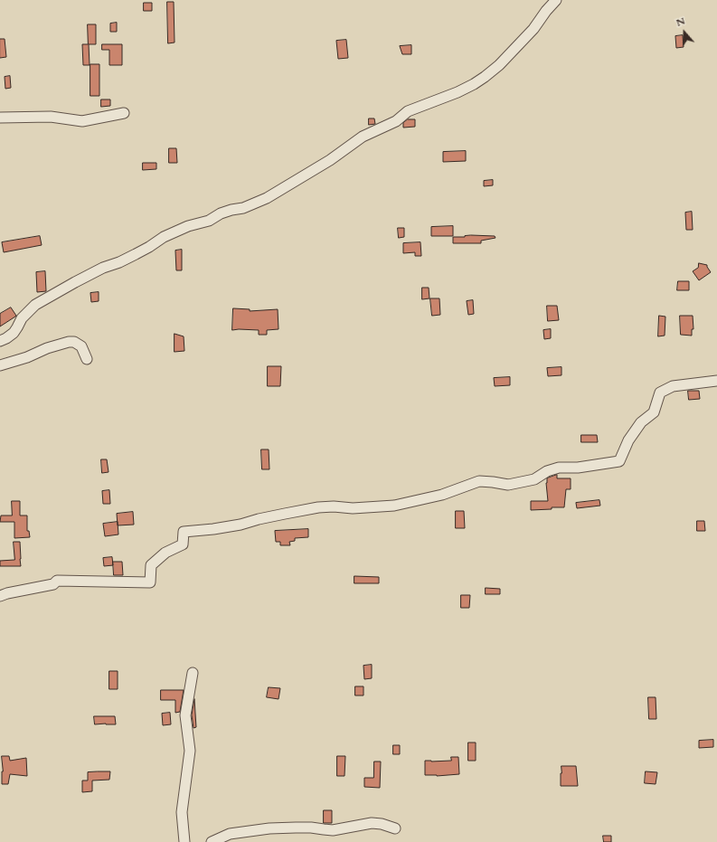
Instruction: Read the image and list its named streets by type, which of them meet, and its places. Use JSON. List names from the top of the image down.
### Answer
{
  "north": "top"
}
